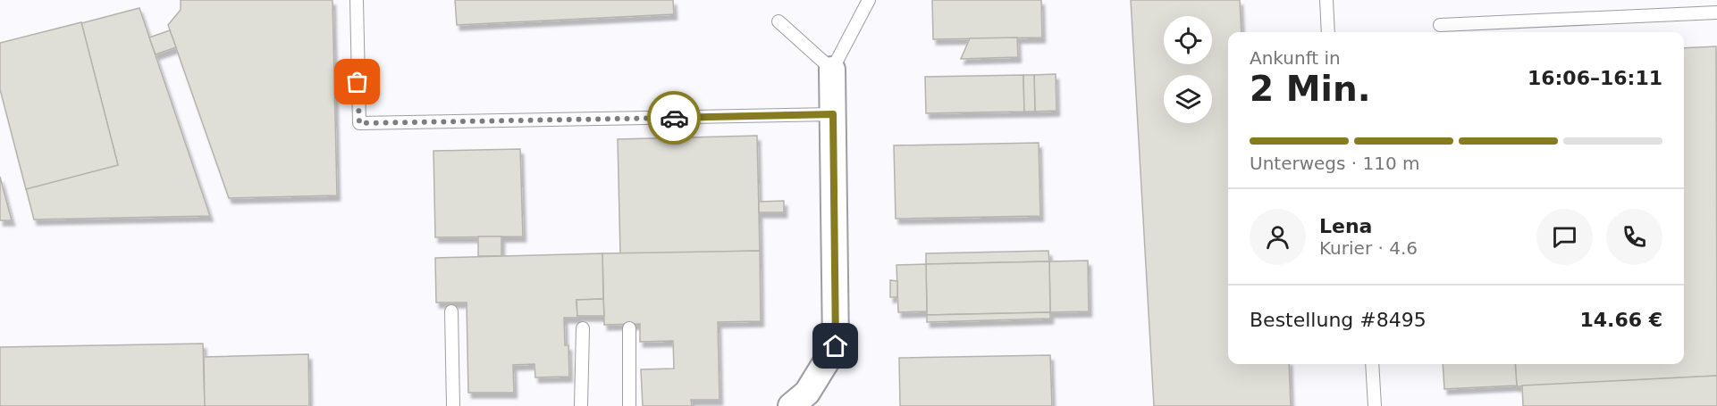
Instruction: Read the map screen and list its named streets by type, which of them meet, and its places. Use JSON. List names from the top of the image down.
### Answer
{
  "page": {
    "heading": ["2 Min.", "Ankunft in", "16:06–16:11"],
    "panel": [
      "Lena",
      "Kurier · 4.6",
      "Bestellung #8495",
      "14.66 €"
    ],
    "bar": "Unterwegs · 110 m"
  }
}
